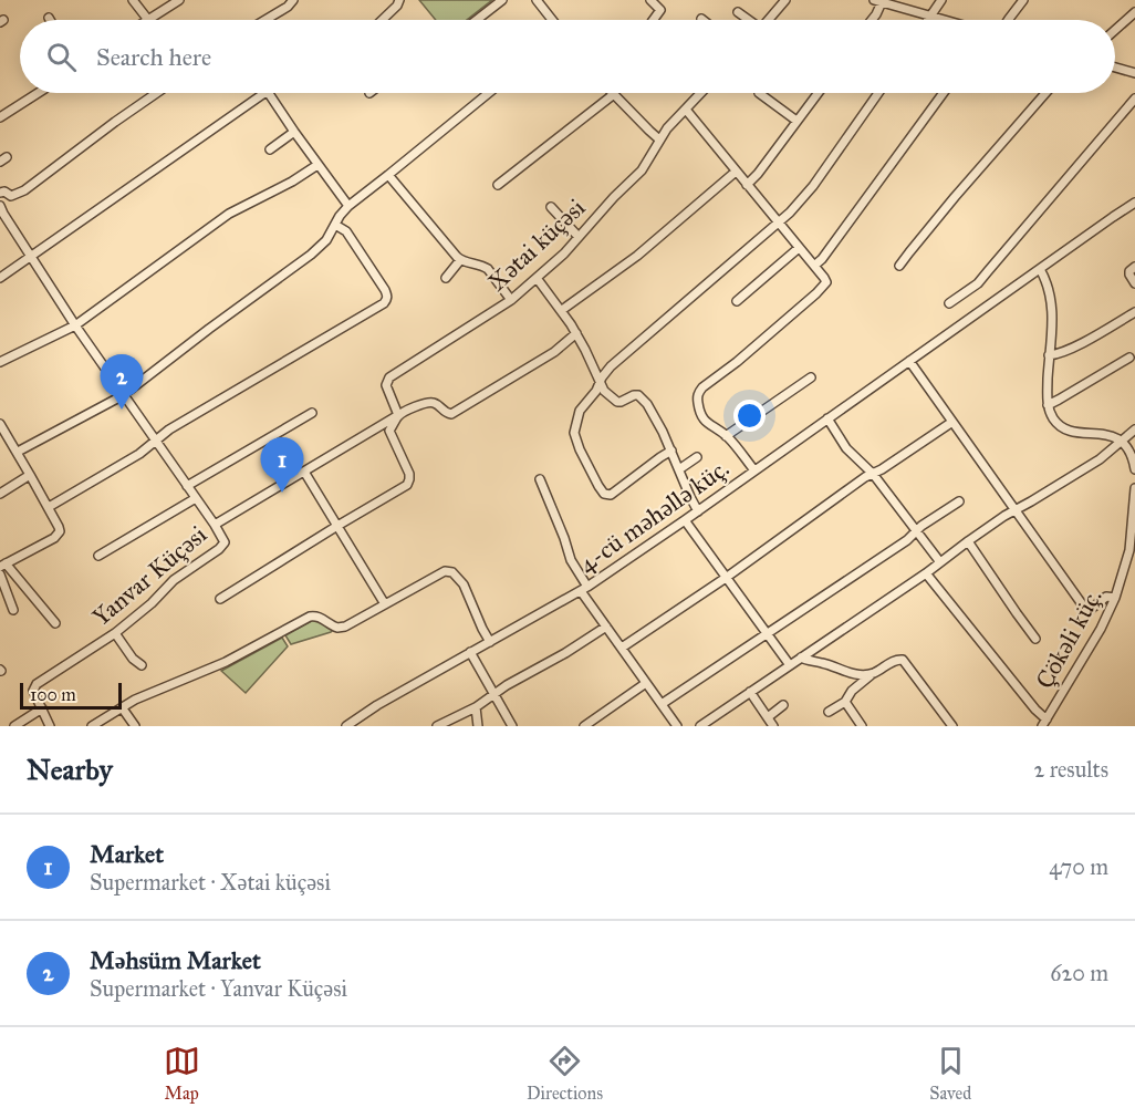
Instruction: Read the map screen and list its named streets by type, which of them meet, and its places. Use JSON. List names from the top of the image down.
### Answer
{
  "streets": {
    "street": [
      "Xətai küçəsi",
      "4-cü məhəllə küç.",
      "Yanvar Küçəsi",
      "Çökəli küç."
    ]
  },
  "scale_bar": "100 m",
  "page": {
    "search": "Search here",
    "pins": ["2", "1"],
    "scale": "100 m",
    "heading": ["Nearby", "2 results"],
    "list": [
      {
        "mark": "1",
        "name": "Market",
        "note": "Supermarket · Xətai küçəsi",
        "value": "470 m"
      },
      {
        "mark": "2",
        "name": "Məhsüm Market",
        "note": "Supermarket · Yanvar Küçəsi",
        "value": "620 m"
      }
    ],
    "nav": ["Map", "Directions", "Saved"]
  }
}
